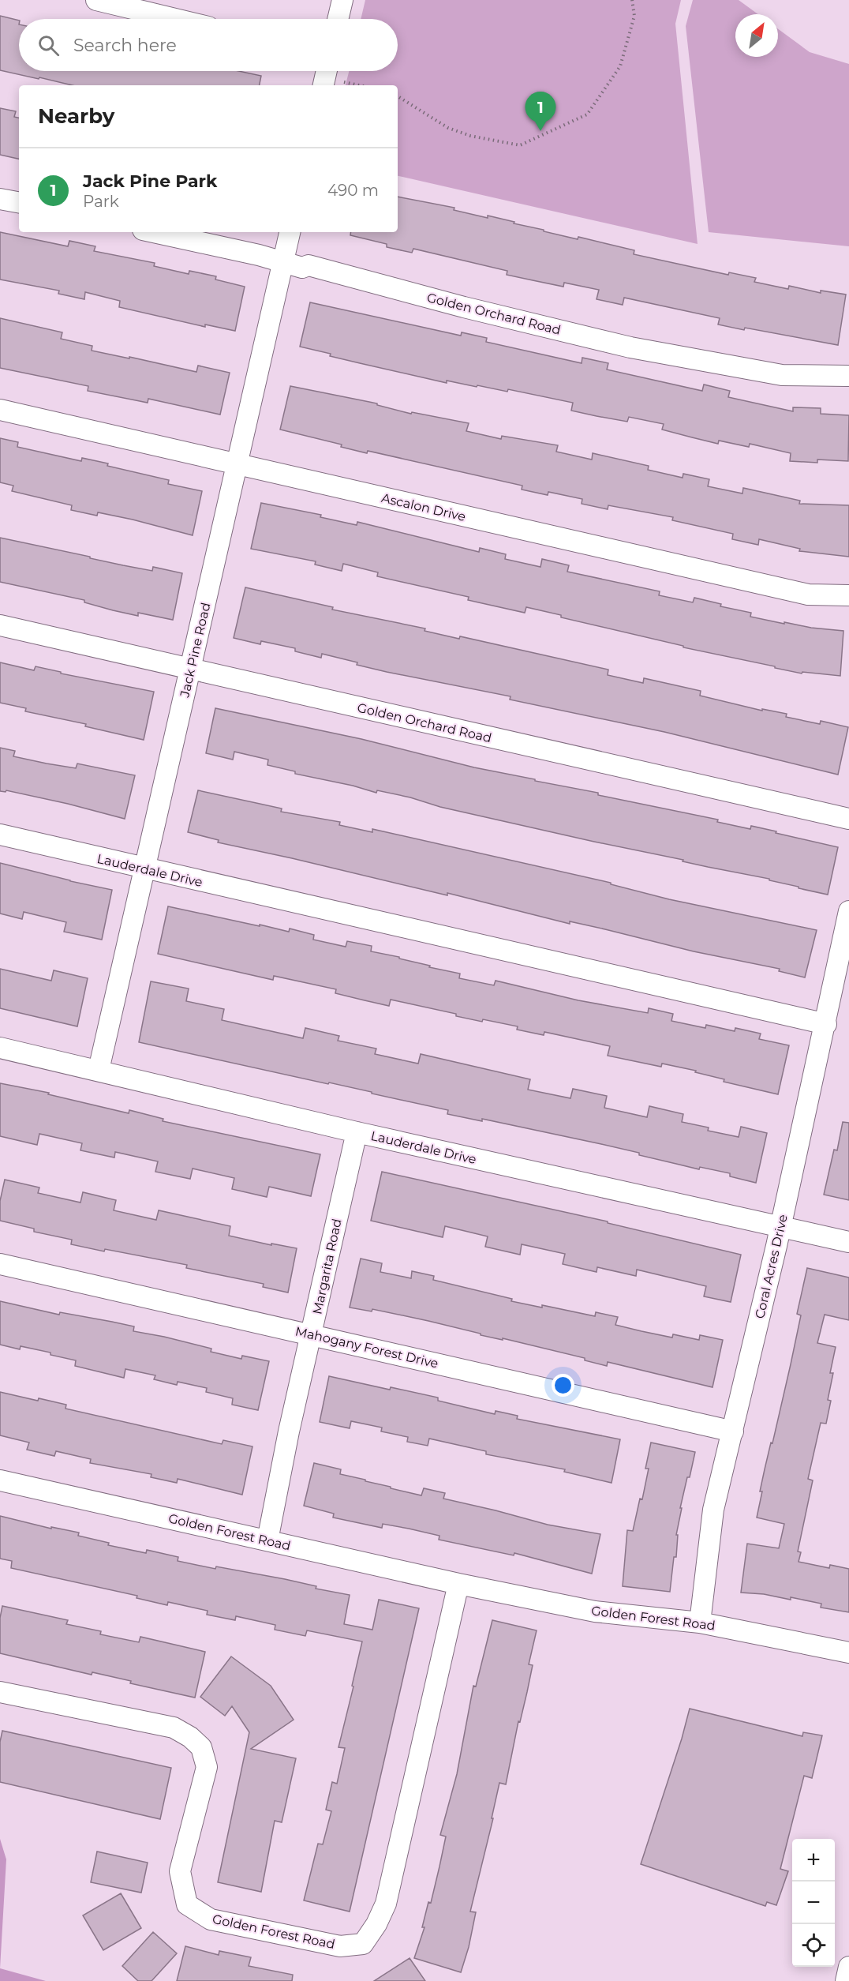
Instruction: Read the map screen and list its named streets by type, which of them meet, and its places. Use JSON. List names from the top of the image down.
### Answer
{
  "streets": {
    "street": [
      "Golden Orchard Road",
      "Ascalon Drive",
      "Jack Pine Road",
      "Lauderdale Drive",
      "Margarita Road",
      "Coral Acres Drive",
      "Mahogany Forest Drive",
      "Golden Forest Road"
    ]
  },
  "crossings": [
    ["Golden Orchard Road", "Jack Pine Road"],
    ["Ascalon Drive", "Jack Pine Road"],
    ["Jack Pine Road", "Lauderdale Drive"],
    ["Lauderdale Drive", "Margarita Road"],
    ["Lauderdale Drive", "Coral Acres Drive"],
    ["Margarita Road", "Mahogany Forest Drive"],
    ["Margarita Road", "Golden Forest Road"],
    ["Coral Acres Drive", "Mahogany Forest Drive"],
    ["Coral Acres Drive", "Golden Forest Road"]
  ],
  "north": "top right",
  "page": {
    "search": "Search here",
    "heading": "Nearby",
    "pins": "1",
    "list": [
      {
        "mark": "1",
        "name": "Jack Pine Park",
        "note": "Park",
        "value": "490 m"
      }
    ],
    "map_buttons": ["+", "−"]
  }
}
